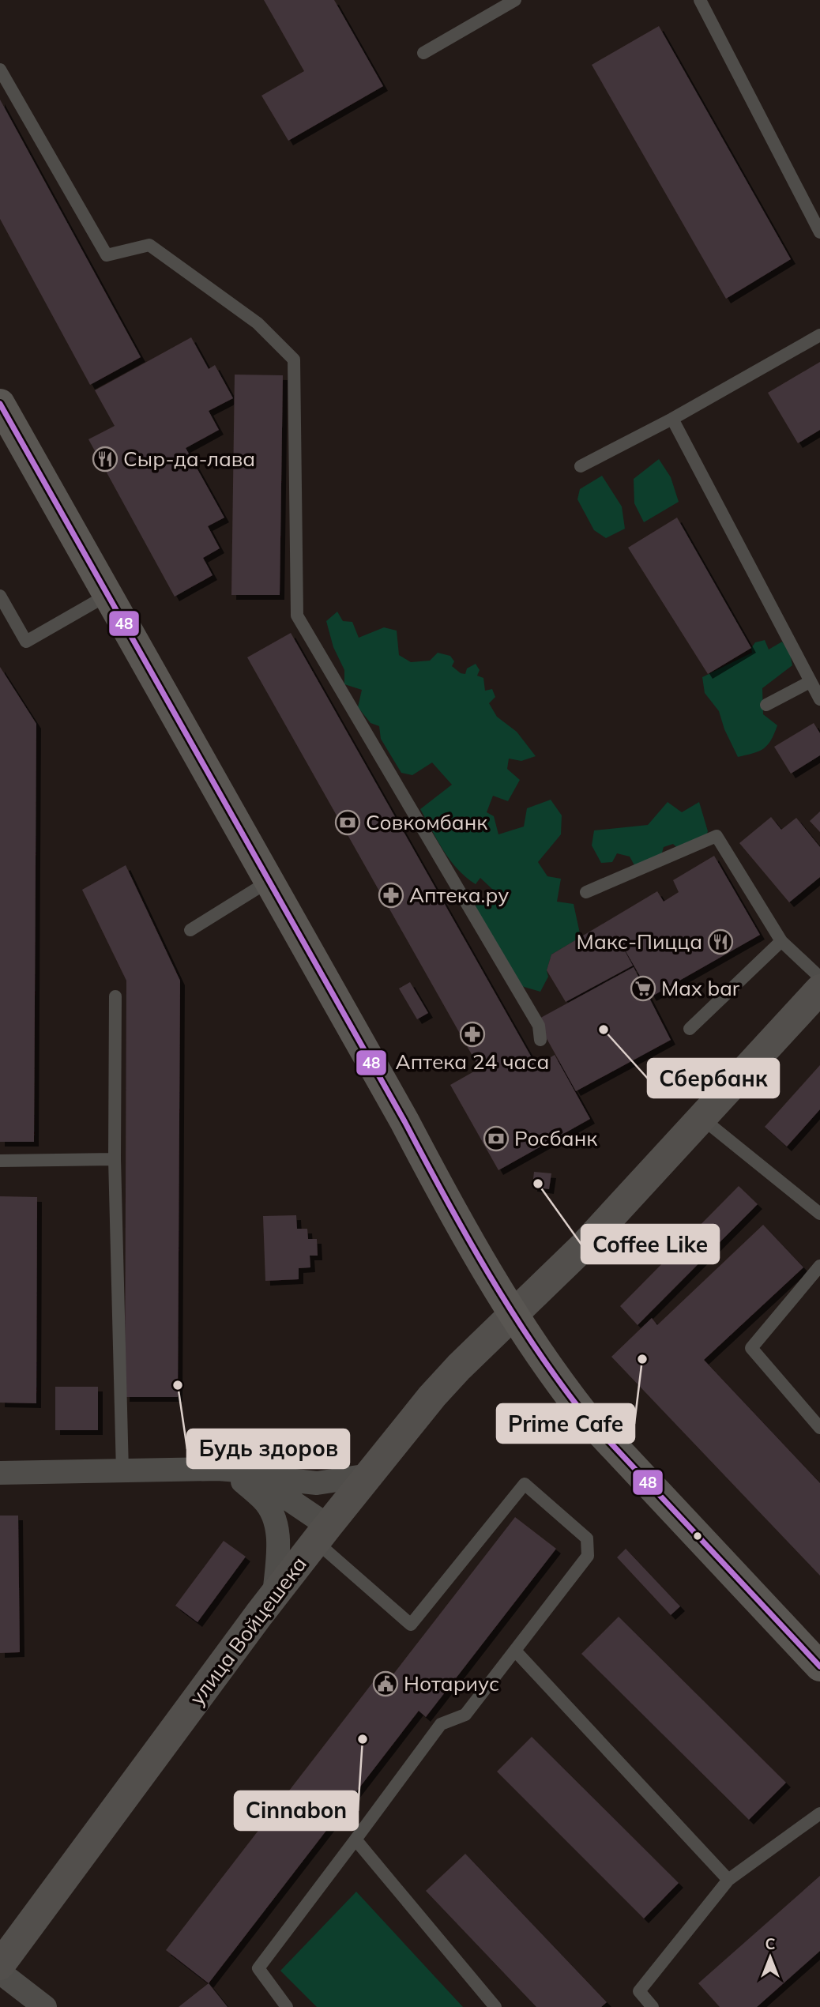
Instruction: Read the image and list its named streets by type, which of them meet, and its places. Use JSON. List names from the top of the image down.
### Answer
{
  "streets": {
    "main road": ["улица Войцешека"]
  },
  "places": {
    "restaurant": ["Сыр-да-лава", "Макс-Пицца"],
    "bank": ["Совкомбанк", "Росбанк"],
    "pharmacy": ["Аптека.ру", "Аптека 24 часа"],
    "supermarket": ["Max bar"],
    "other": [
      "Сбербанк",
      "Coffee Like",
      "Prime Cafe",
      "Будь здоров",
      "Cinnabon"
    ],
    "public building": ["Нотариус"]
  },
  "lines": ["transit line 48"],
  "north": "top"
}
